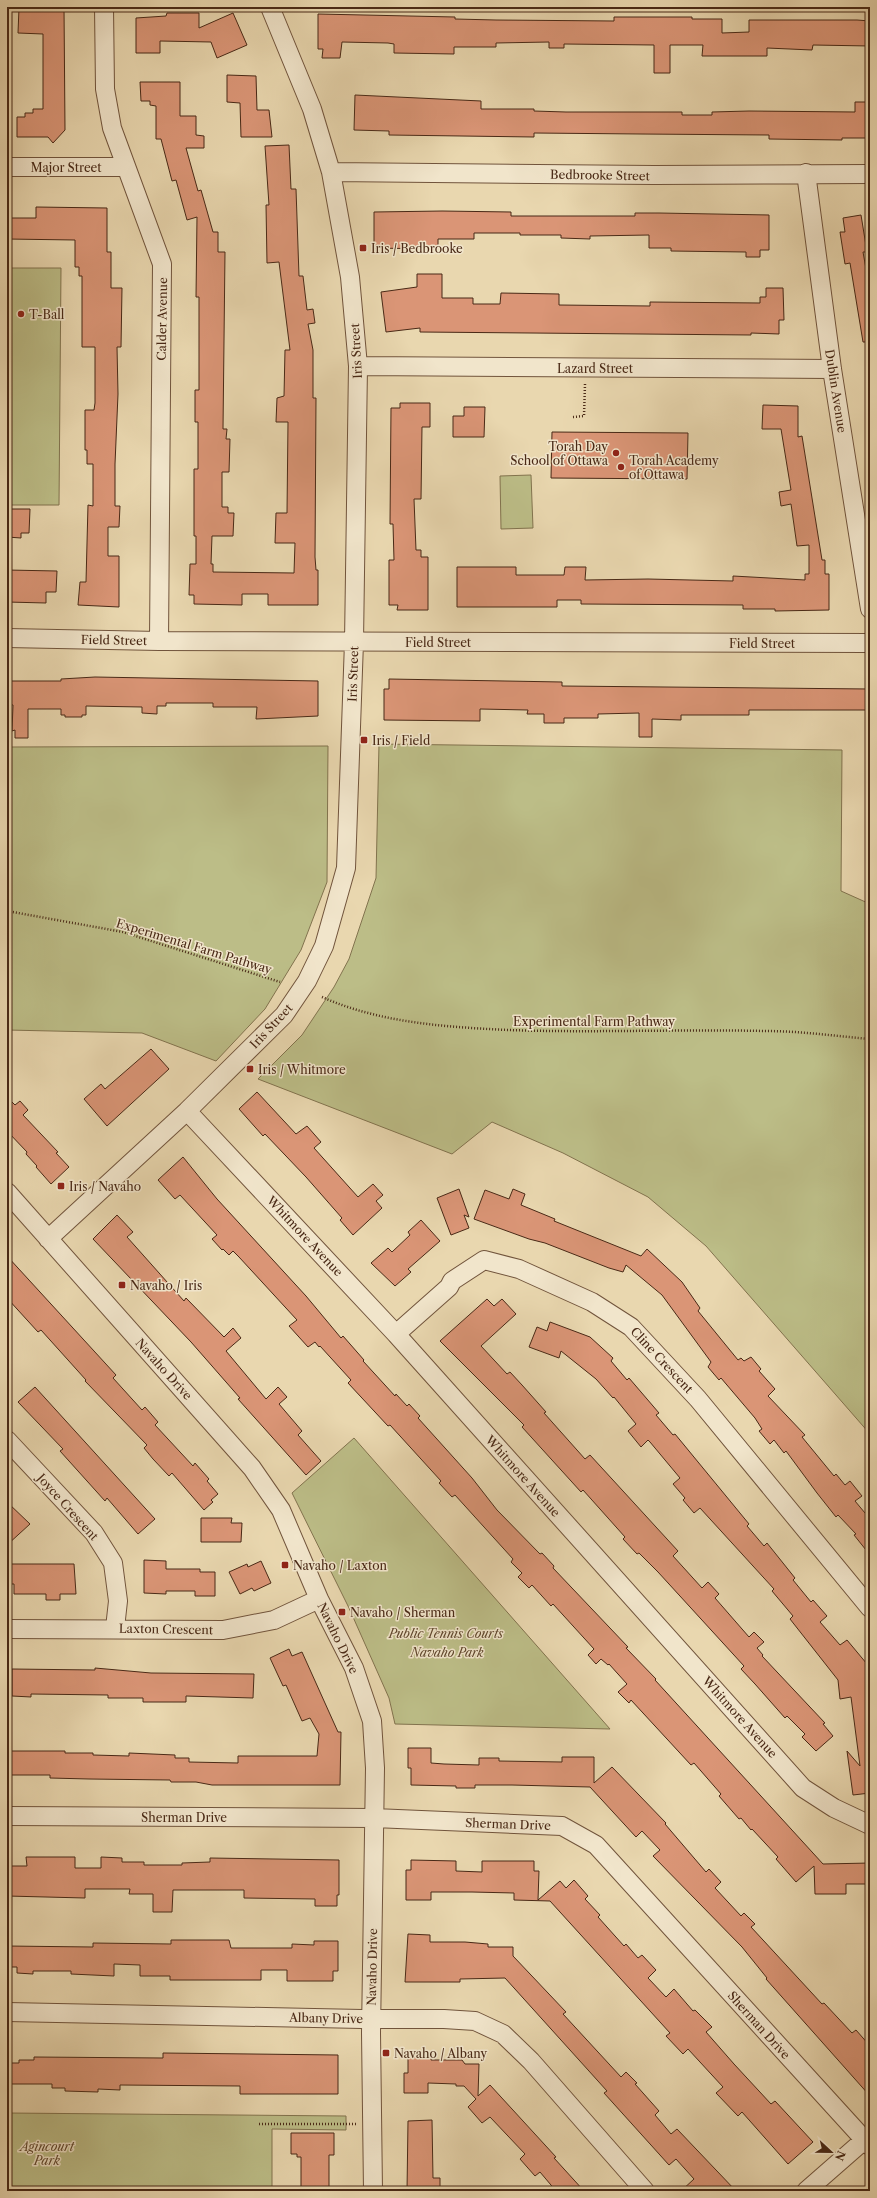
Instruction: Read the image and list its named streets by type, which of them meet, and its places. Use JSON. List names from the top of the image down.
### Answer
{
  "streets": {
    "street": [
      "Major Street",
      "Bedbrooke Street",
      "Calder Avenue",
      "Iris Street",
      "Lazard Street",
      "Dublin Avenue",
      "Field Street",
      "Whitmore Avenue",
      "Cline Crescent",
      "Navaho Drive",
      "Joyce Crescent",
      "Laxton Crescent",
      "Sherman Drive",
      "Albany Drive"
    ],
    "path": ["Experimental Farm Pathway"]
  },
  "crossings": [
    ["Major Street", "Calder Avenue"],
    ["Bedbrooke Street", "Iris Street"],
    ["Bedbrooke Street", "Dublin Avenue"],
    ["Calder Avenue", "Field Street"],
    ["Iris Street", "Lazard Street"],
    ["Iris Street", "Field Street"],
    ["Iris Street", "Whitmore Avenue"],
    ["Iris Street", "Navaho Drive"],
    ["Lazard Street", "Dublin Avenue"],
    ["Whitmore Avenue", "Cline Crescent"],
    ["Navaho Drive", "Laxton Crescent"],
    ["Navaho Drive", "Sherman Drive"],
    ["Navaho Drive", "Albany Drive"],
    ["Joyce Crescent", "Laxton Crescent"]
  ],
  "parks": ["Public Tennis Courts", "Navaho Park", "Agincourt Park"],
  "places": {
    "transit": [
      "Iris / Bedbrooke",
      "Iris / Field",
      "Iris / Whitmore",
      "Iris / Navaho",
      "Navaho / Iris",
      "Navaho / Laxton",
      "Navaho / Sherman",
      "Navaho / Albany"
    ],
    "other": ["T-Ball", "Torah Day School of Ottawa", "Torah Academy of Ottawa"]
  },
  "north": "right"
}
